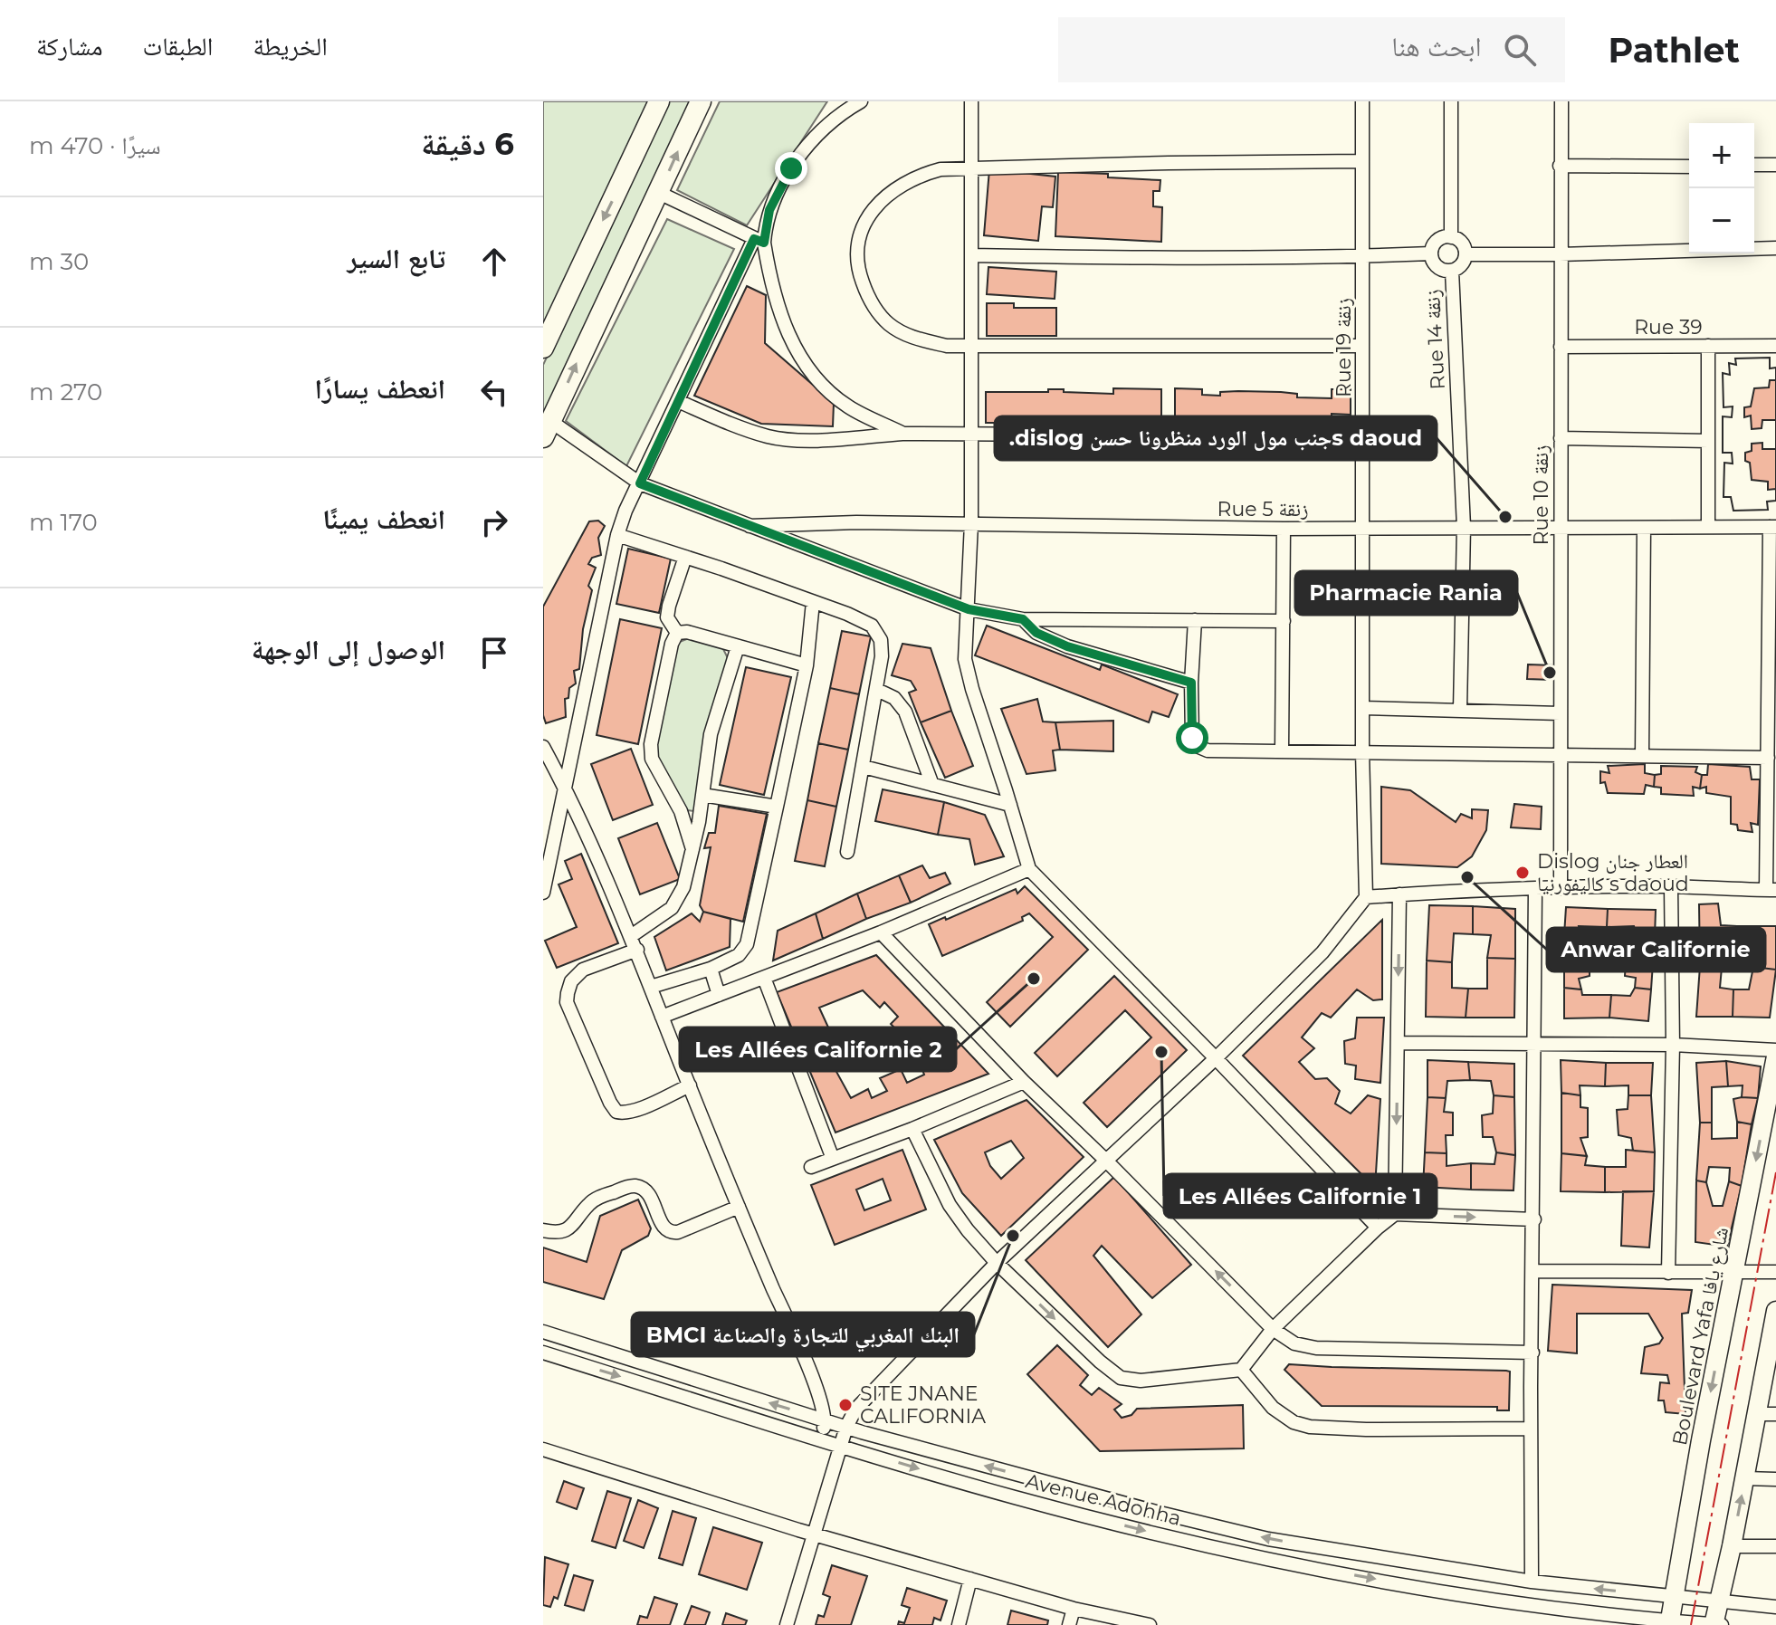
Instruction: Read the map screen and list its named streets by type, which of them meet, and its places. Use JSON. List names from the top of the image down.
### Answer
{
  "streets": {
    "street": [
      "Rue 39",
      "Rue 14 زنقة",
      "Rue 19 زنقة",
      "Rue 10 زنقة",
      "Rue 5 زنقة",
      "Boulevard Yafa شارع يافا",
      "Avenue Adohha"
    ]
  },
  "crossings": [
    ["Rue 39", "Rue 10 زنقة"],
    ["Rue 14 زنقة", "Rue 5 زنقة"],
    ["Rue 19 زنقة", "Rue 5 زنقة"],
    ["Rue 10 زنقة", "Rue 5 زنقة"],
    ["Boulevard Yafa شارع يافا", "Avenue Adohha"]
  ],
  "places": [
    ".dislog جنب مول الورد منظرونا حسنs daoud",
    "Pharmacie Rania",
    "Dislog العطار جنان كاليفورنيا s daoud",
    "Anwar Californie",
    "Les Allées Californie 2",
    "Les Allées Californie 1",
    "BMCI البنك المغربي للتجارة والصناعة",
    "SITE JNANE CALIFORNIA"
  ],
  "page": {
    "header": "Pathlet",
    "search": "ابحث هنا",
    "nav": ["الخريطة", "الطبقات", "مشاركة"],
    "heading": ["6 دقيقة", "سيرًا · 470 m"],
    "map_buttons": ["+", "−"],
    "list": [
      ["تابع السير", "30 m"],
      ["انعطف يسارًا", "270 m"],
      ["انعطف يمينًا", "170 m"],
      "الوصول إلى الوجهة"
    ]
  }
}
